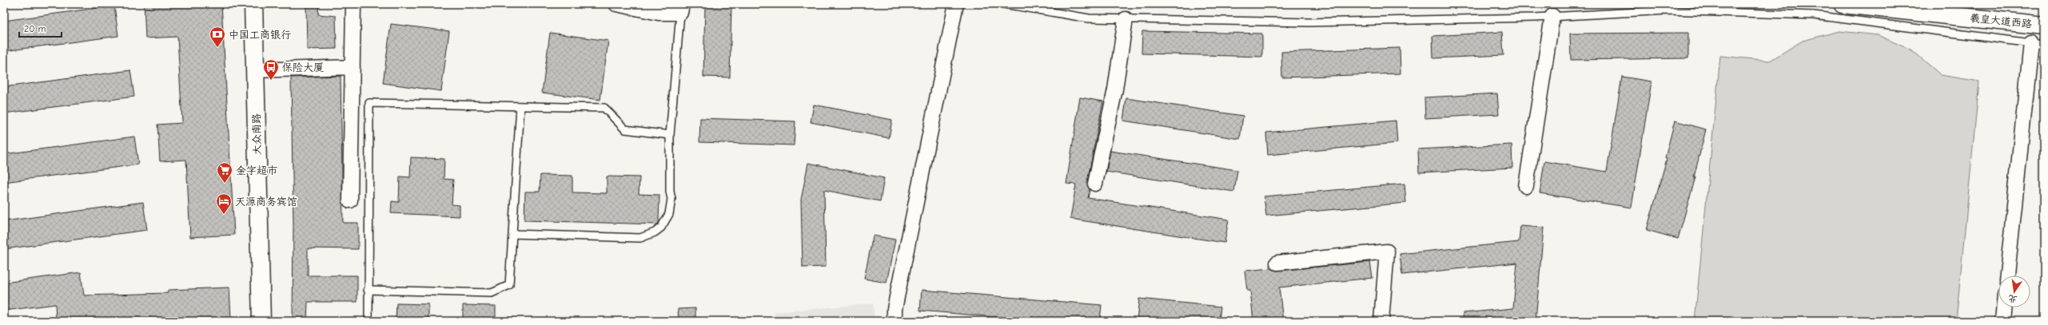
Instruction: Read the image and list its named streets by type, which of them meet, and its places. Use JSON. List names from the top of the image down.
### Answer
{
  "streets": {
    "main road": ["羲皇大道西路", "大众南路"]
  },
  "places": {
    "bank": ["中国工商银行"],
    "bus stop": ["保险大厦"],
    "supermarket": ["金字超市"],
    "hotel": ["天源商务宾馆"]
  },
  "scale_bar": "20 m",
  "north": "bottom"
}
